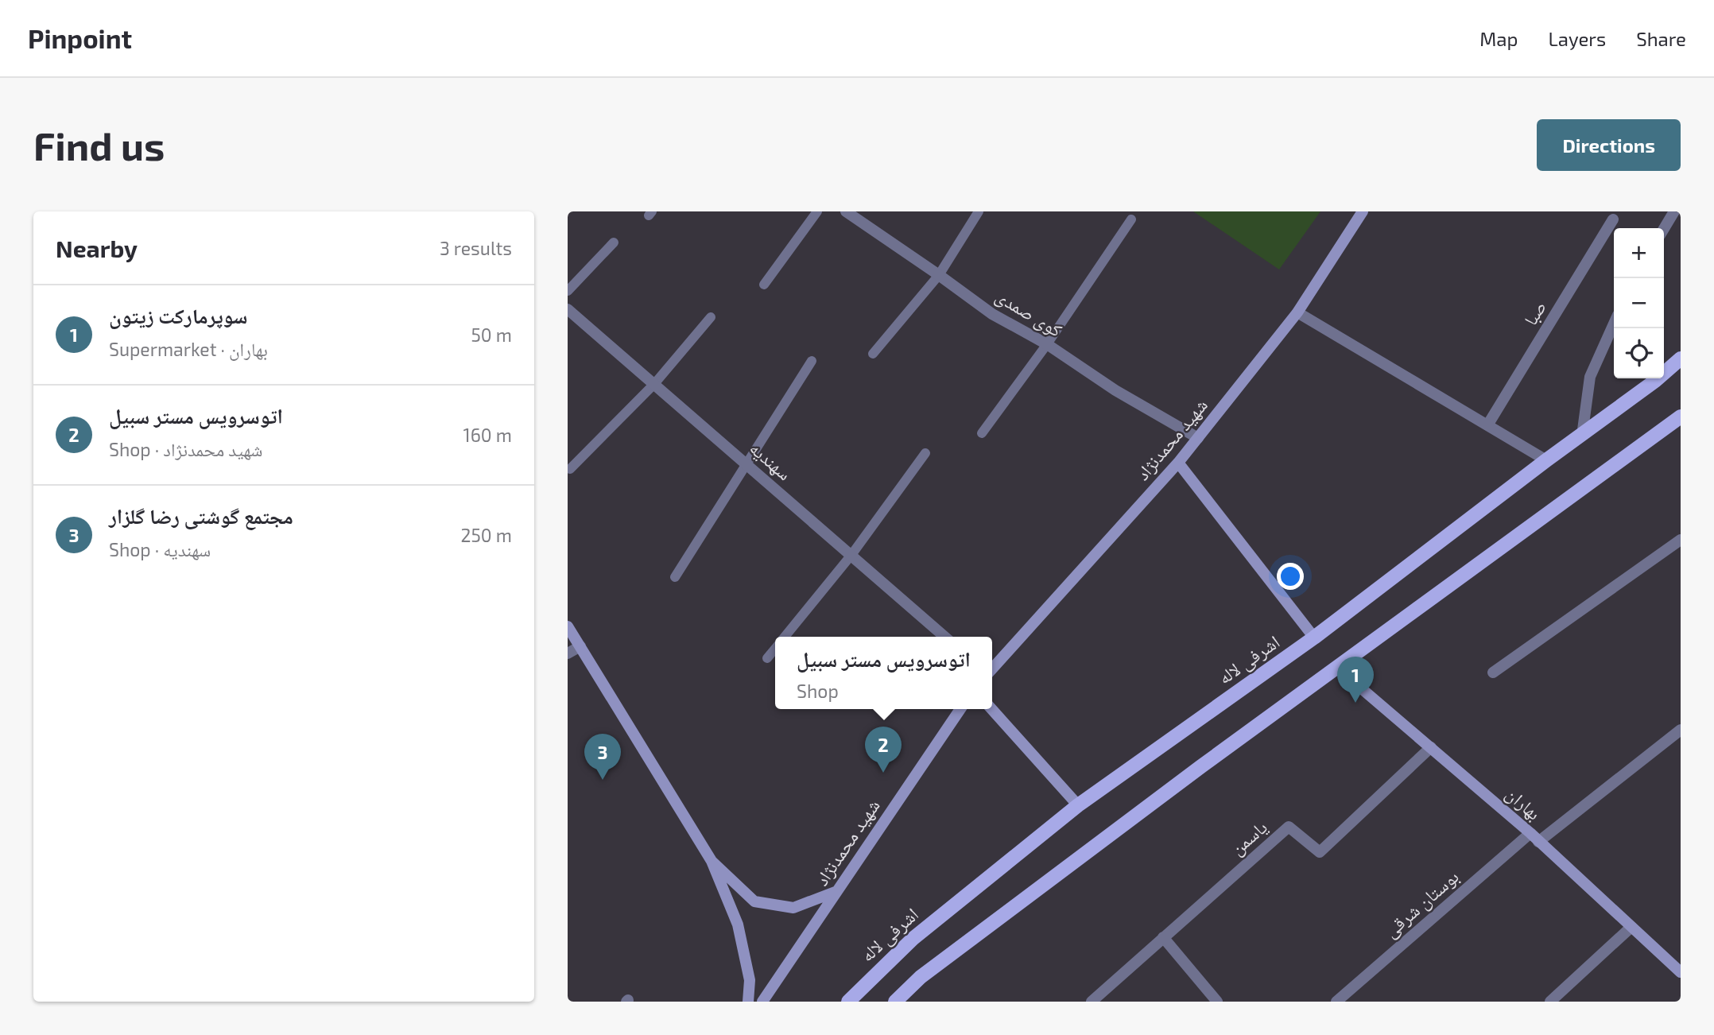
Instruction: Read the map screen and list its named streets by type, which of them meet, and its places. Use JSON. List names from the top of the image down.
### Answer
{
  "streets": {
    "main road": ["شهید محمدنژاد", "اشرفی لاله", "بهاران"],
    "street": [
      "کوی صمدی",
      "صبا",
      "سهندیه",
      "یاسمن",
      "بوستان شرقی"
    ]
  },
  "crossings": [
    ["کوی صمدی", "شهید محمدنژاد"],
    ["بهاران", "یاسمن"],
    ["بهاران", "بوستان شرقی"]
  ],
  "page": {
    "header": "Pinpoint",
    "nav": ["Map", "Layers", "Share"],
    "buttons": "Directions",
    "title": "Find us",
    "heading": ["Nearby", "3 results"],
    "map_buttons": ["+", "−"],
    "list": [
      {
        "mark": "1",
        "name": "سوپرمارکت زیتون",
        "note": "Supermarket · بهاران",
        "value": "50 m"
      },
      {
        "mark": "2",
        "name": "اتوسرویس مستر سبیل",
        "note": "Shop · شهید محمدنژاد",
        "value": "160 m"
      },
      {
        "mark": "3",
        "name": "مجتمع گوشتی رضا گلزار",
        "note": "Shop · سهندیه",
        "value": "250 m"
      }
    ],
    "popup": ["اتوسرویس مستر سبیل", "Shop"],
    "pins": ["1", "2", "3"]
  }
}
